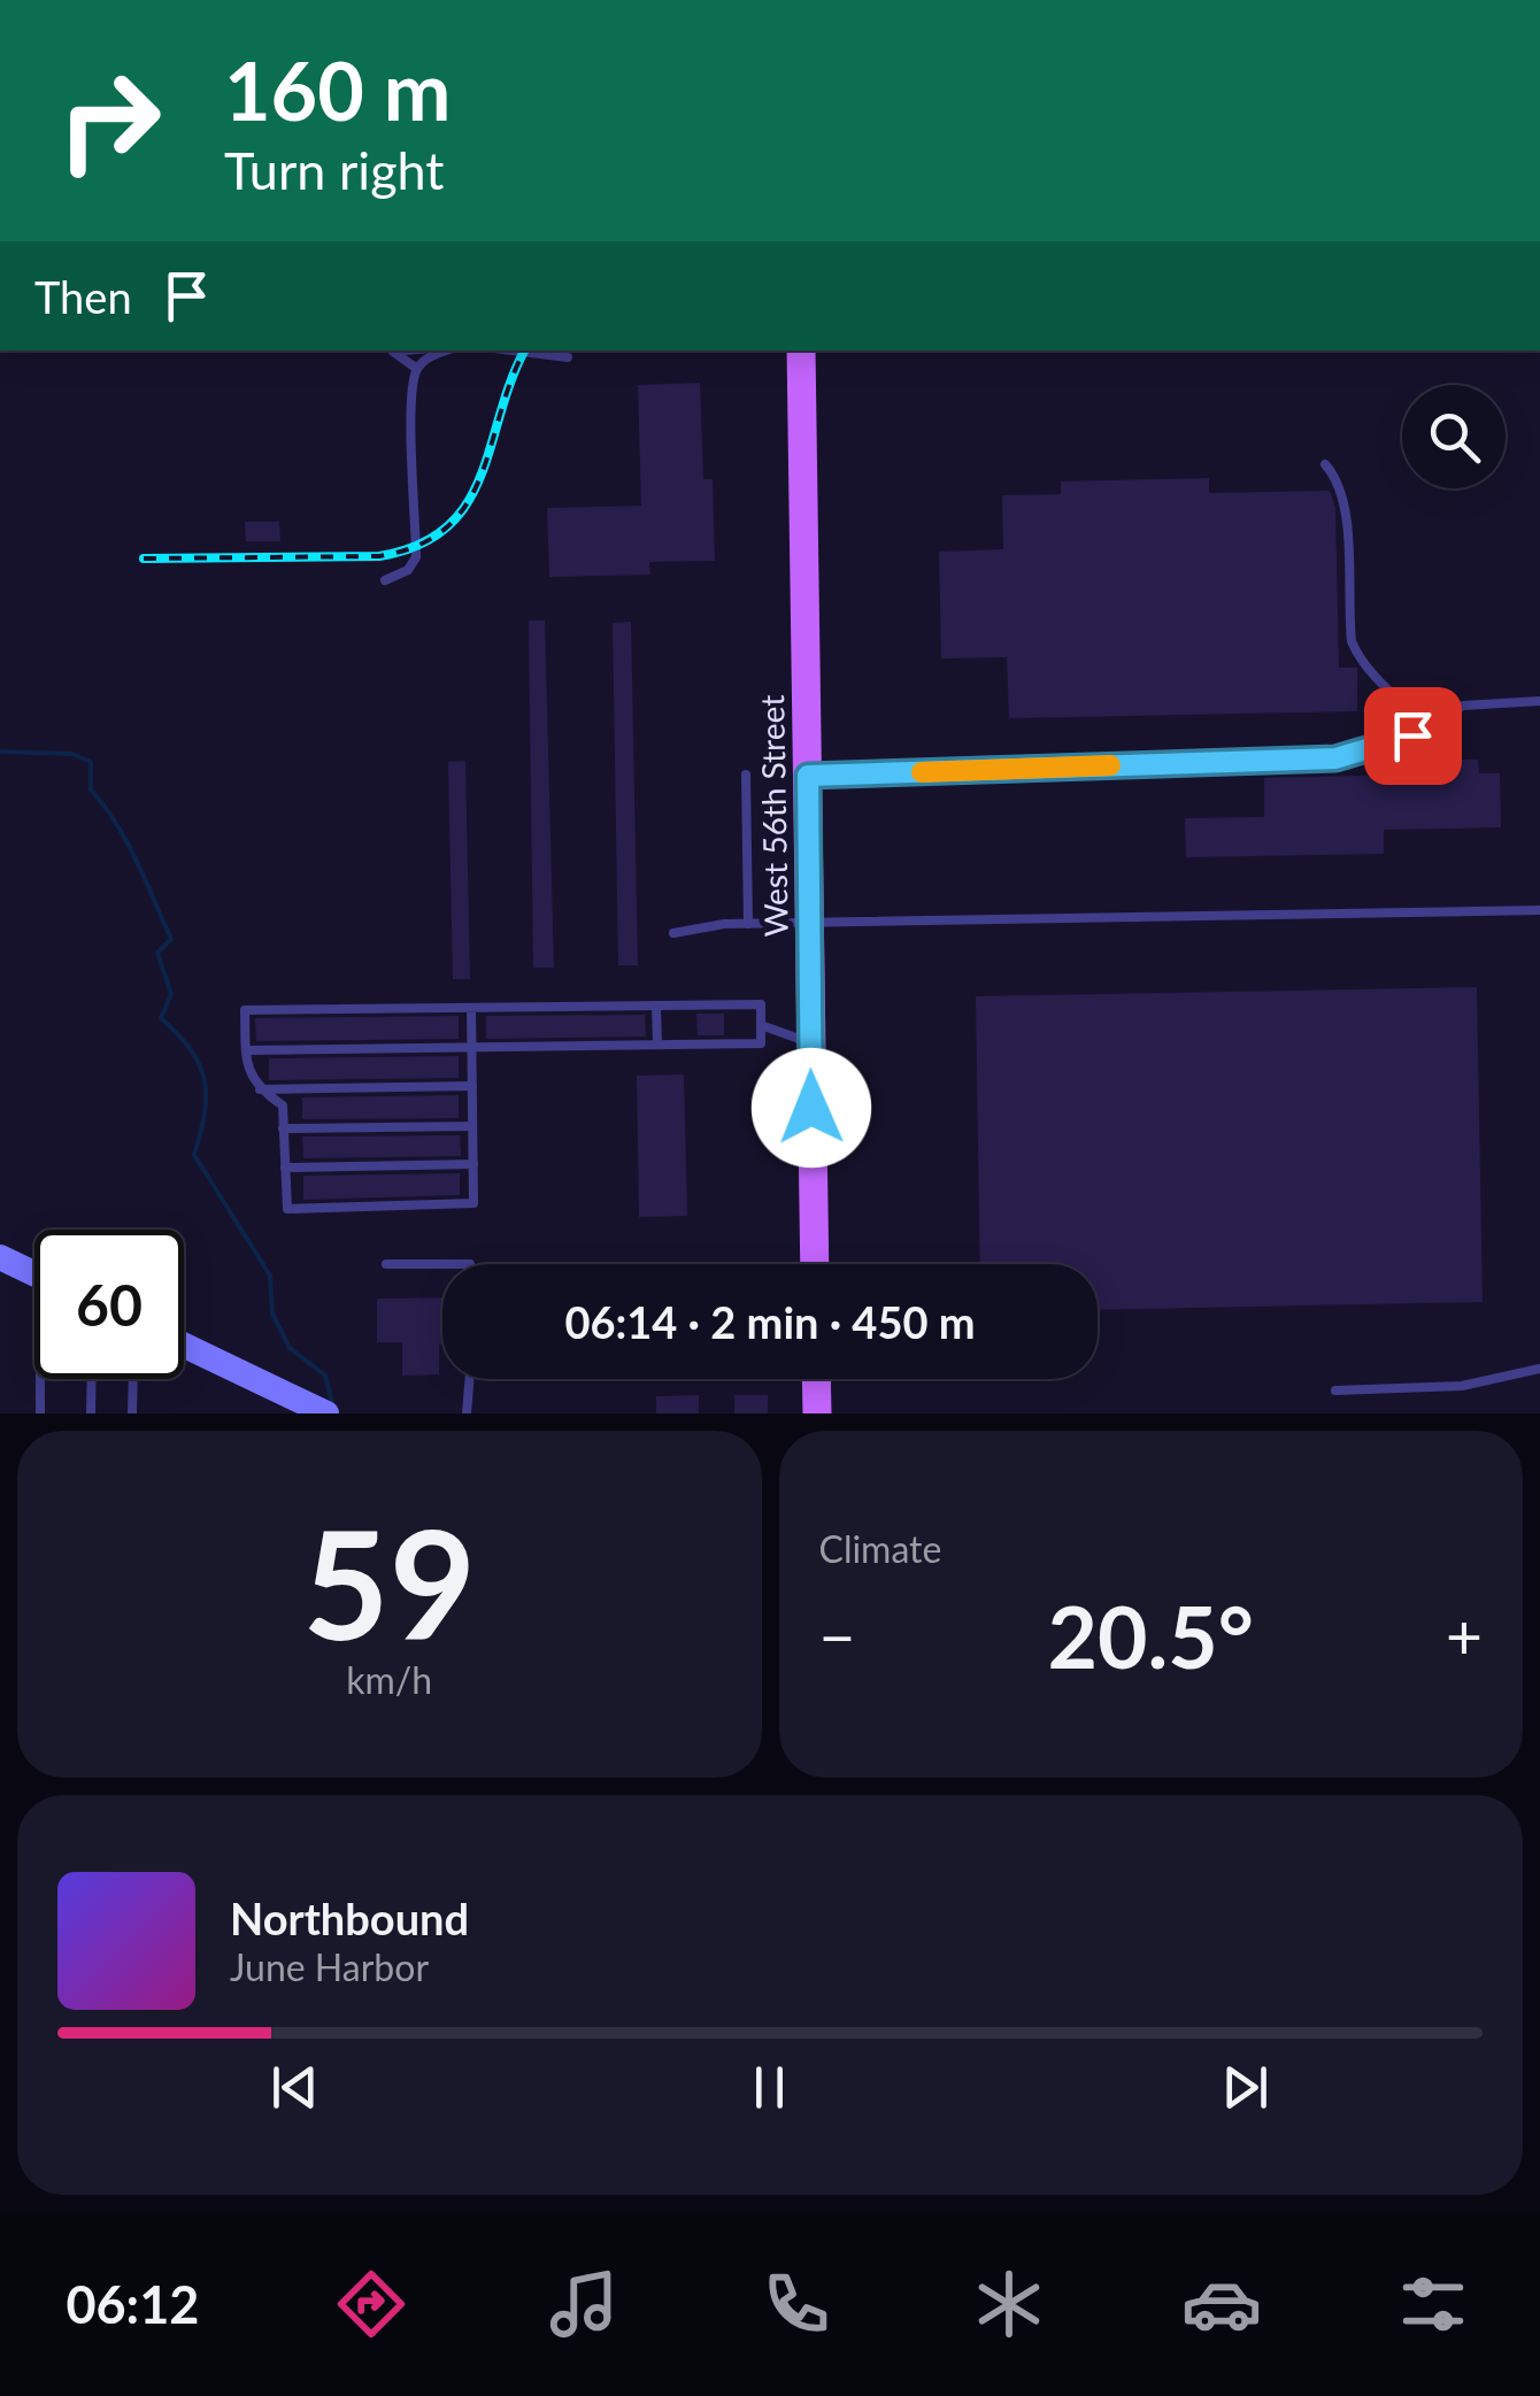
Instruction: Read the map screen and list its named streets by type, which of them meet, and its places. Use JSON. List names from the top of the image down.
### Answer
{
  "streets": {
    "main road": ["West 56th Street"]
  },
  "page": {
    "turn": ["160 m", "Turn right"],
    "then": "Then",
    "limit": "60",
    "trip": "06:14 · 2 min · 450 m",
    "tile": [
      ["59", "km/h"],
      "Climate"
    ],
    "heat": ["−", "20.5°", "+"],
    "song": ["Northbound", "June Harbor"],
    "tabs": "06:12"
  }
}
